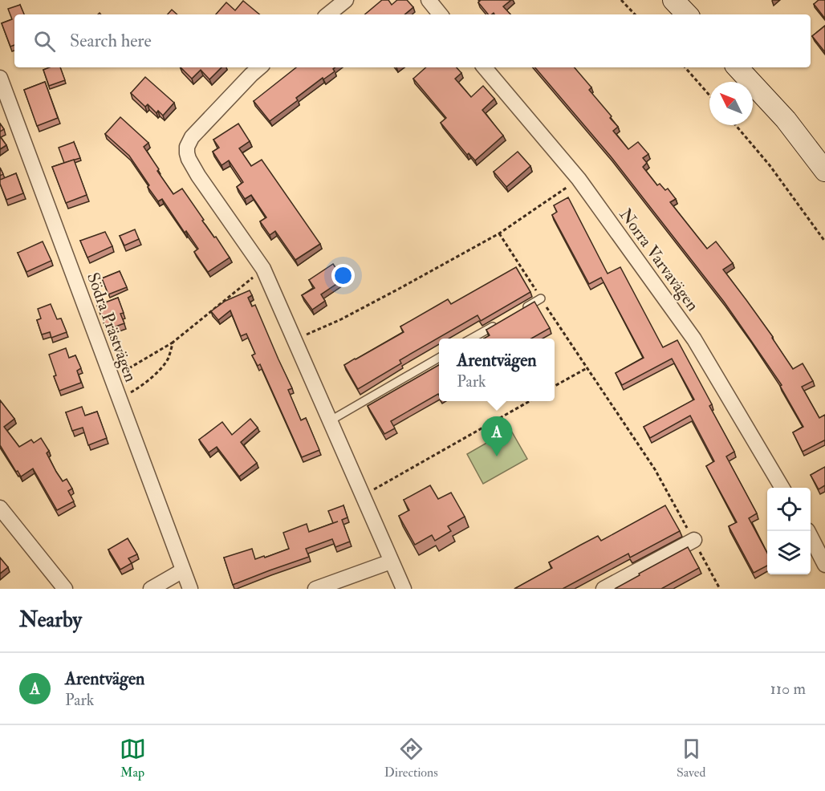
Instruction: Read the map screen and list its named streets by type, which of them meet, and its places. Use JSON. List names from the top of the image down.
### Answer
{
  "streets": {
    "street": ["Norra Varvavägen", "Södra Prästvägen"]
  },
  "north": "top left",
  "page": {
    "search": "Search here",
    "popup": ["Arentvägen", "Park"],
    "pins": "A",
    "heading": "Nearby",
    "list": [
      {
        "mark": "A",
        "name": "Arentvägen",
        "note": "Park",
        "value": "110 m"
      }
    ],
    "nav": ["Map", "Directions", "Saved"]
  }
}
